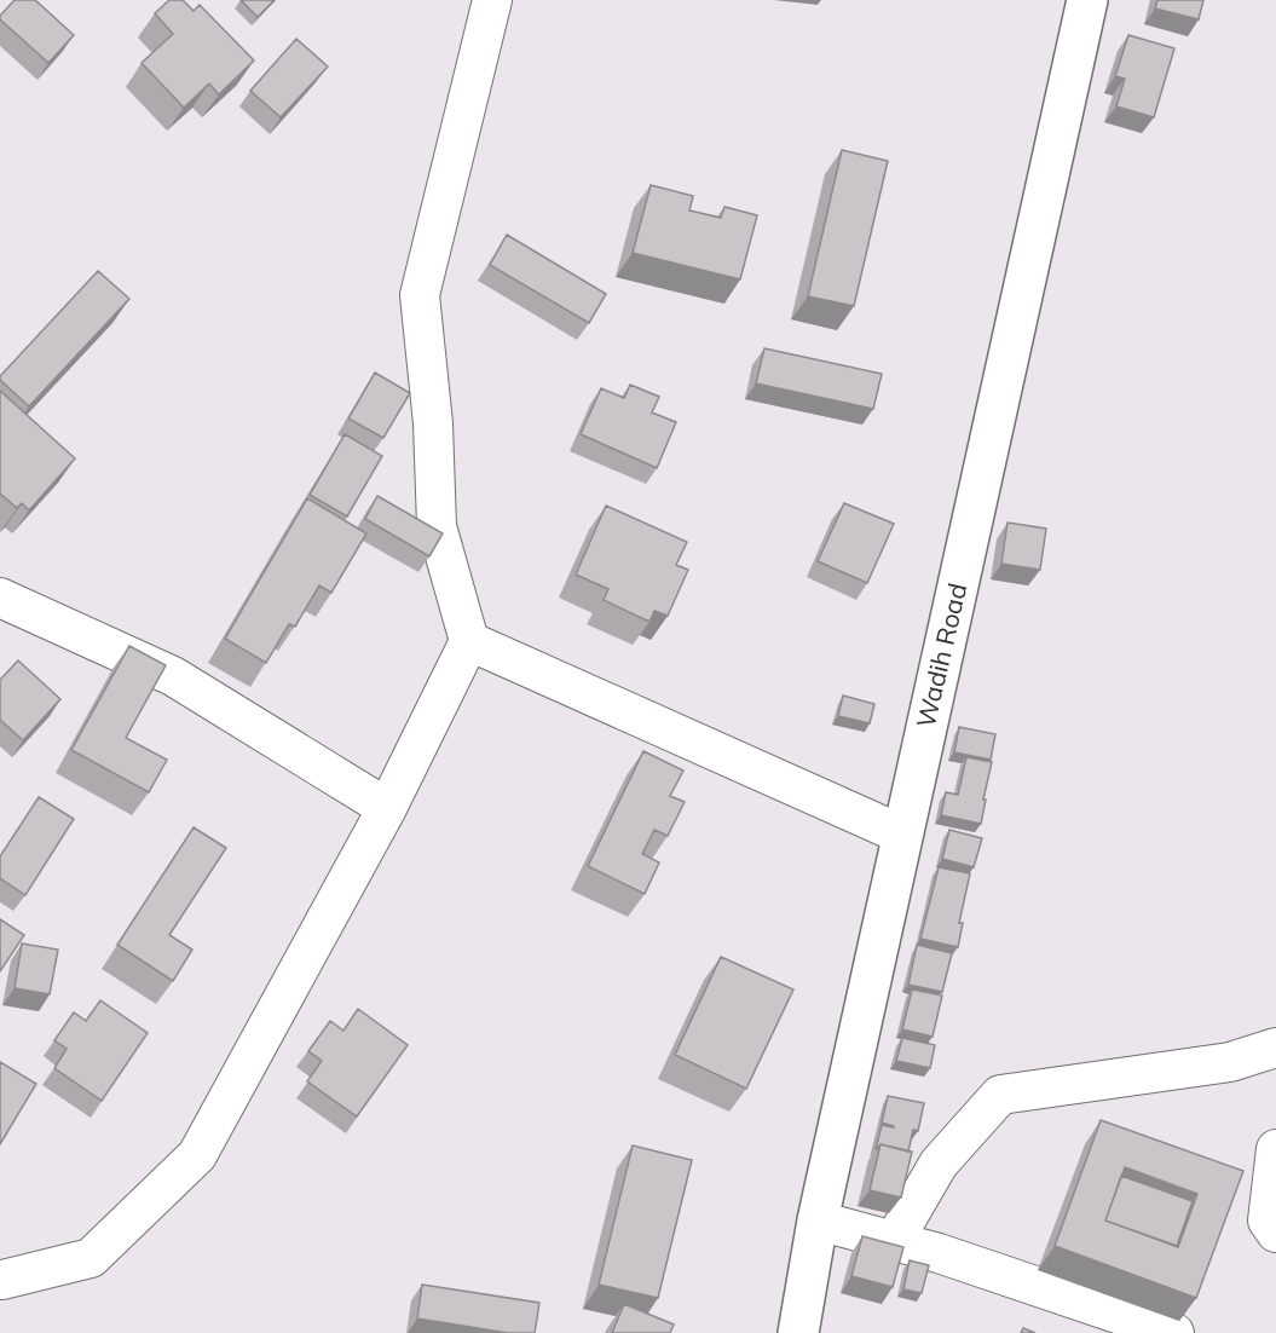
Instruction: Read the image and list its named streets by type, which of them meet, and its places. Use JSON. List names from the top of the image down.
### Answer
{
  "streets": {
    "street": ["Wadih Road"]
  }
}
